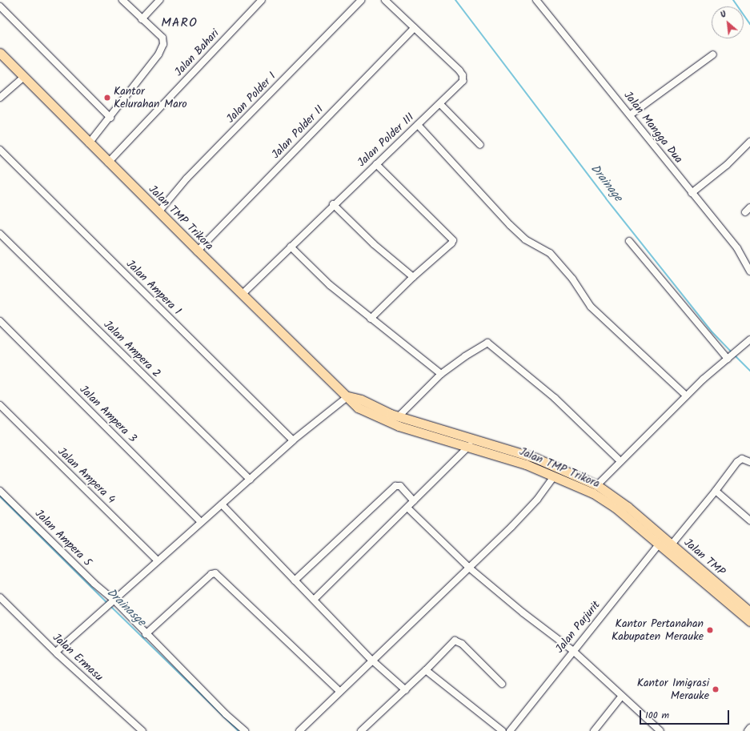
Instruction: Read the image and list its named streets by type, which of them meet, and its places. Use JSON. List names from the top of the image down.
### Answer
{
  "streets": {
    "highway": ["Jalan TMP Trikora", "Jalan TMP"],
    "street": [
      "Jalan Bahari",
      "Jalan Polder I",
      "Jalan Mangga Dua",
      "Jalan Polder II",
      "Jalan Polder III",
      "Jalan Ampera 1",
      "Jalan Ampera 2",
      "Jalan Ampera 3",
      "Jalan Ampera 4",
      "Jalan Ampera 5",
      "Jalan Parjurit",
      "Jalan Ermasu"
    ]
  },
  "crossings": [
    ["Jalan Bahari", "Jalan TMP Trikora"],
    ["Jalan Polder I", "Jalan TMP Trikora"],
    ["Jalan Polder II", "Jalan Polder III"],
    ["Jalan Polder II", "Jalan TMP Trikora"],
    ["Jalan Polder III", "Jalan TMP Trikora"],
    ["Jalan TMP Trikora", "Jalan TMP"],
    ["Jalan TMP Trikora", "Jalan Parjurit"],
    ["Jalan TMP", "Jalan Parjurit"]
  ],
  "districts": ["MARO"],
  "water": ["Drainage", "Drainasge"],
  "places": ["Kantor Kelurahan Maro", "Kantor Pertanahan Kabupaten Merauke", "Kantor Imigrasi Merauke"],
  "scale_bar": "100 m",
  "north": "top left"
}
